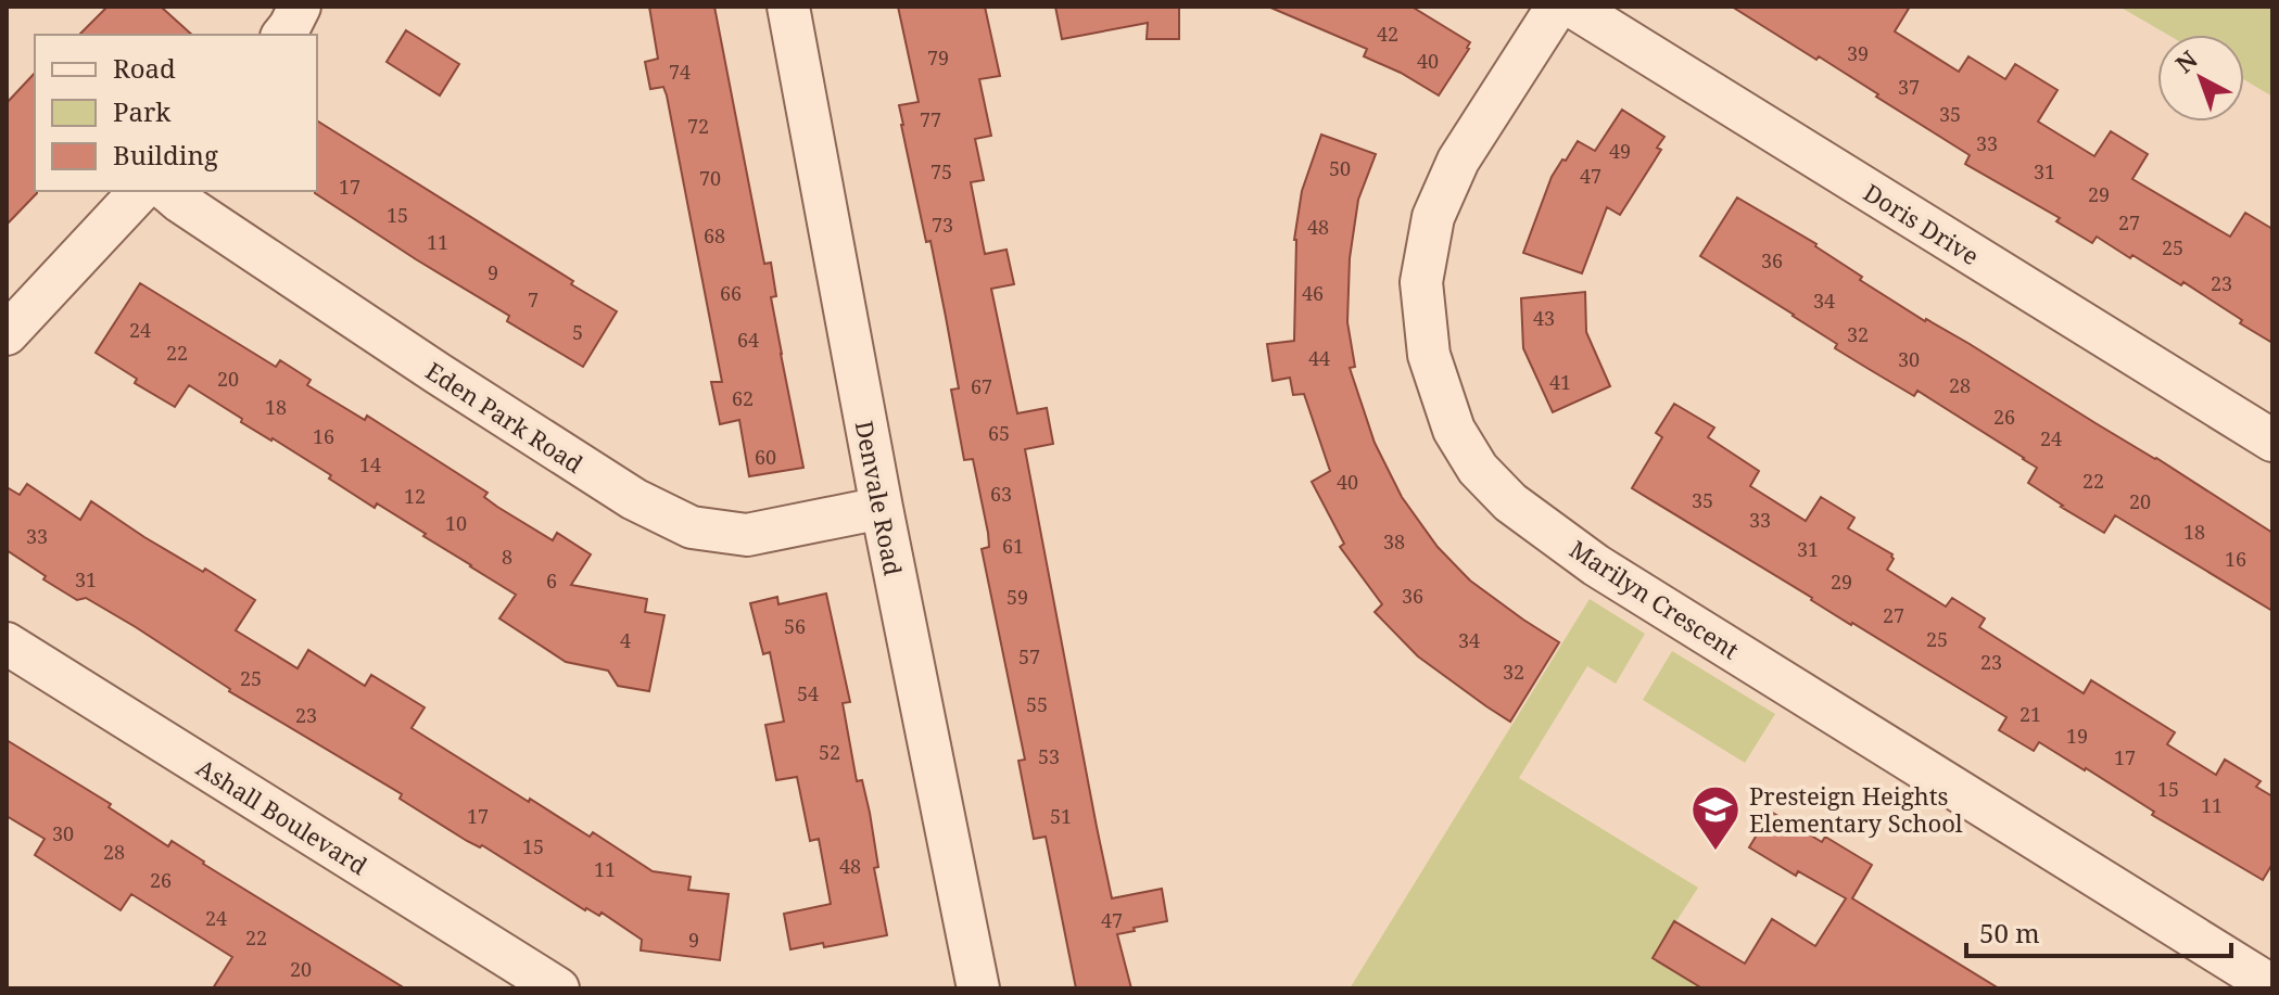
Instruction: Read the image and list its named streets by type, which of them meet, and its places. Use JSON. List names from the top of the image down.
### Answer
{
  "streets": {
    "street": [
      "Doris Drive",
      "Eden Park Road",
      "Denvale Road",
      "Marilyn Crescent",
      "Ashall Boulevard"
    ]
  },
  "crossings": [
    ["Eden Park Road", "Denvale Road"]
  ],
  "places": {
    "school or university": ["Presteign Heights Elementary School"]
  },
  "house_numbers": [
    "42",
    "39",
    "79",
    "40",
    "74",
    "37",
    "35",
    "77",
    "72",
    "33",
    "49",
    "50",
    "75",
    "31",
    "47",
    "70",
    "17",
    "29",
    "15",
    "27",
    "73",
    "48",
    "68",
    "11",
    "25",
    "36",
    "9",
    "23",
    "66",
    "46",
    "7",
    "34",
    "43",
    "24",
    "5",
    "32",
    "64",
    "22",
    "44",
    "30",
    "20",
    "41",
    "28",
    "67",
    "62",
    "18",
    "26",
    "65",
    "16",
    "24",
    "60",
    "14",
    "22",
    "40",
    "63",
    "12",
    "35",
    "20",
    "33",
    "10",
    "18",
    "33",
    "38",
    "61",
    "31",
    "8",
    "16",
    "31",
    "6",
    "29",
    "36",
    "59",
    "27",
    "56",
    "25",
    "4",
    "34",
    "57",
    "23",
    "32",
    "25",
    "54",
    "55",
    "21",
    "23",
    "19",
    "52",
    "53",
    "17",
    "15",
    "11",
    "17",
    "51",
    "30",
    "15",
    "28",
    "48",
    "11",
    "26",
    "24",
    "47",
    "22",
    "9",
    "20"
  ],
  "legend": ["Road", "Park", "Building"],
  "scale_bar": "50 m",
  "north": "top left"
}
